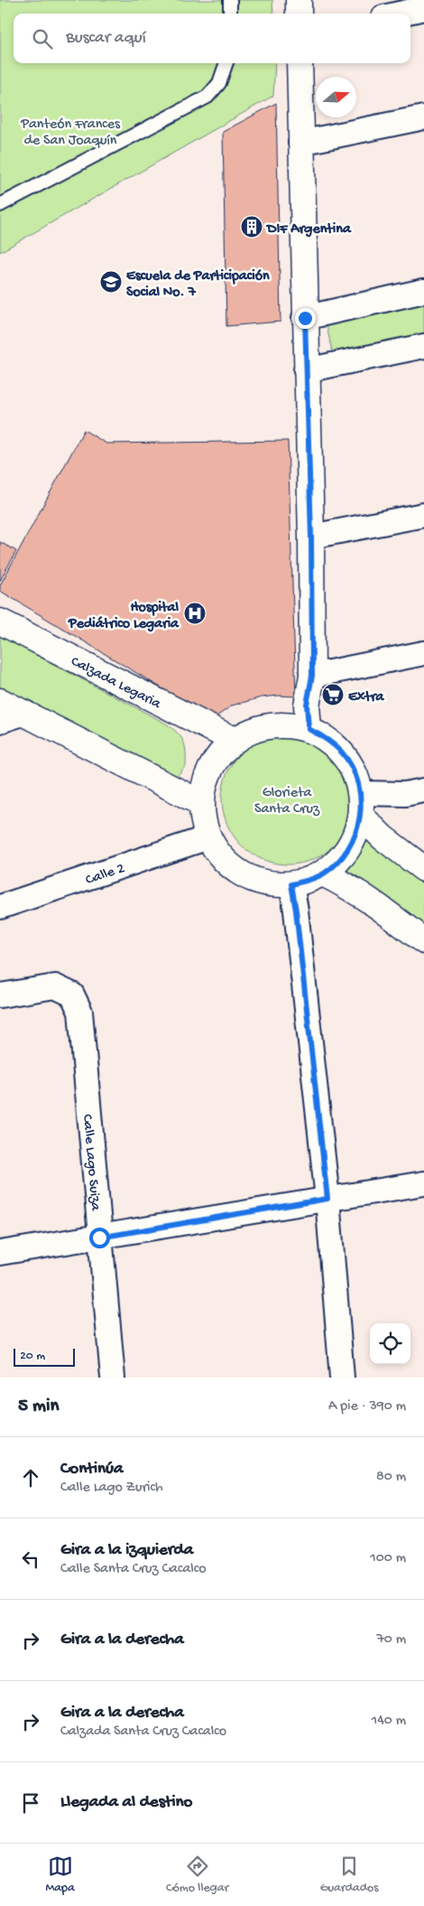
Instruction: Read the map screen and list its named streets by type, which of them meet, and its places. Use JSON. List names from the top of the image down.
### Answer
{
  "streets": {
    "main road": ["Calzada Legaria"],
    "street": ["Calle 2", "Calle Lago Suiza"]
  },
  "crossings": [
    ["Calzada Legaria", "Calle 2"]
  ],
  "parks": ["Panteón Frances de San Joaquín", "Glorieta Santa Cruz"],
  "places": {
    "building": ["DIF Argentina"],
    "school or university": ["Escuela de Participación Social No. 7"],
    "hospital": ["Hospital Pediátrico Legaria"],
    "supermarket": ["Extra"]
  },
  "scale_bar": "20 m",
  "north": "right",
  "page": {
    "search": "Buscar aquí",
    "scale": "20 m",
    "heading": ["5 min", "A pie · 390 m"],
    "list": [
      ["Continúa", "Calle Lago Zurich", "80 m"],
      ["Gira a la izquierda", "Calle Santa Cruz Cacalco", "100 m"],
      ["Gira a la derecha", "70 m"],
      ["Gira a la derecha", "Calzada Santa Cruz Cacalco", "140 m"],
      "Llegada al destino"
    ],
    "nav": ["Mapa", "Cómo llegar", "Guardados"]
  }
}
